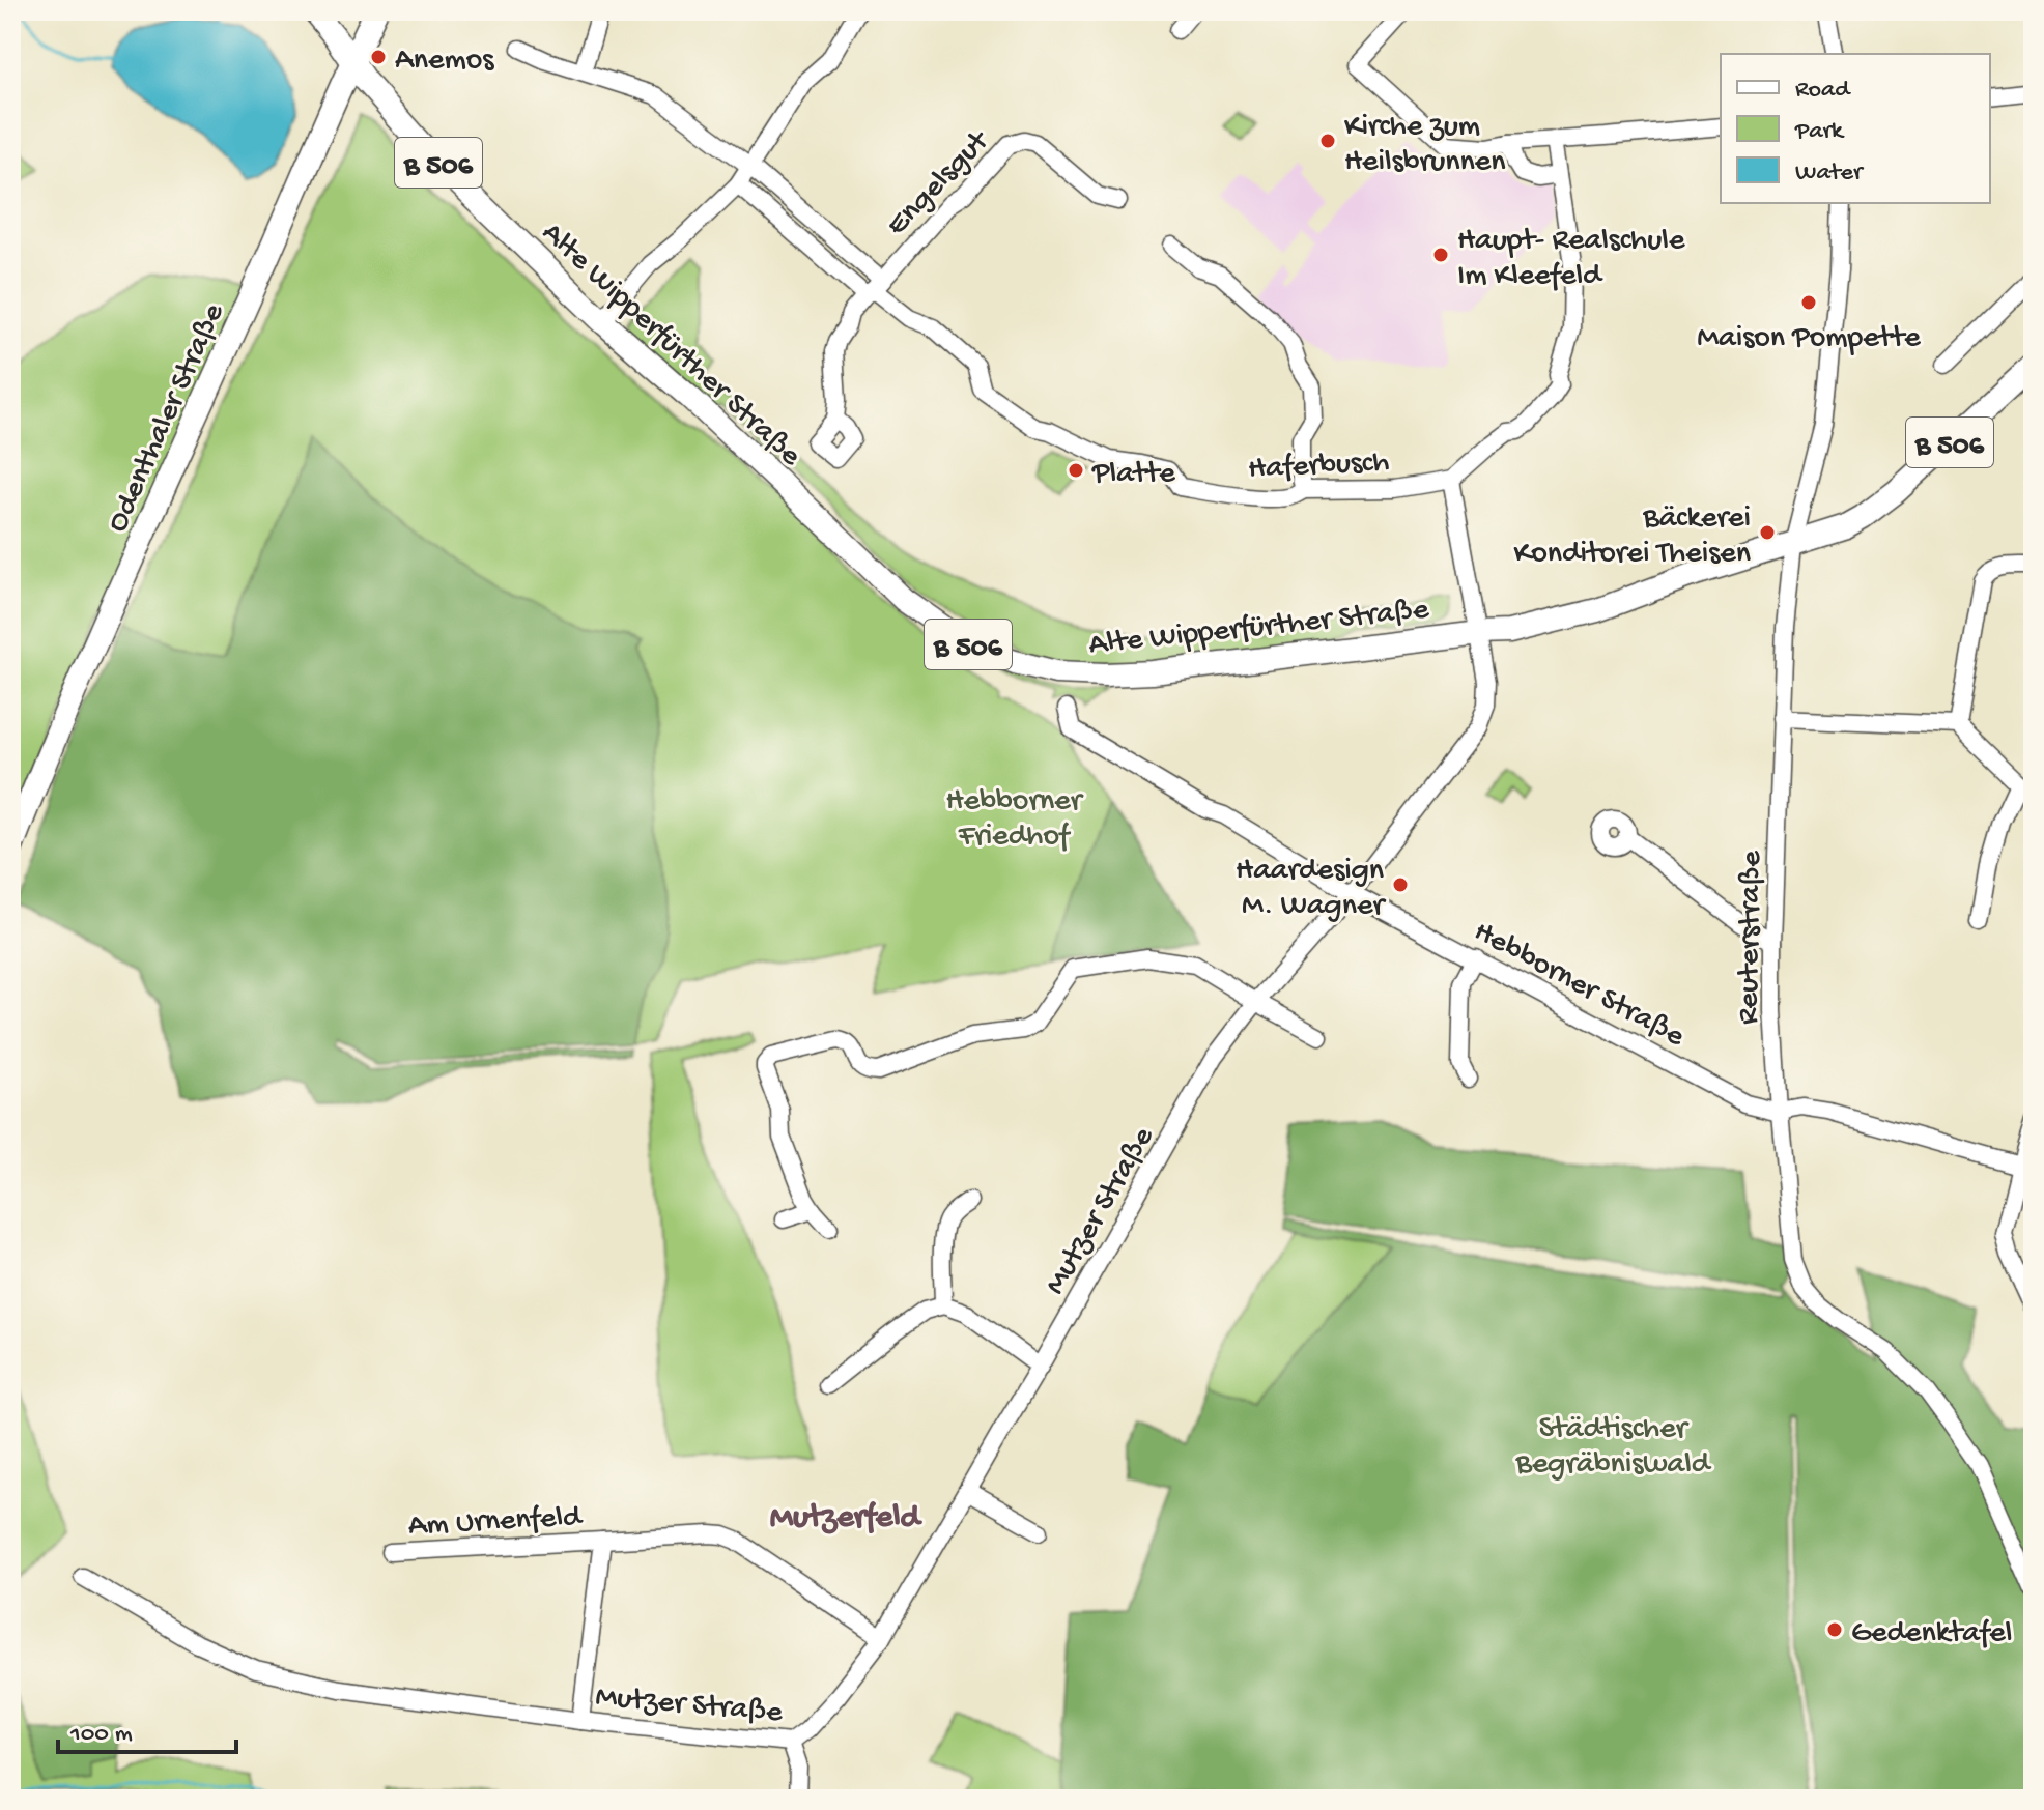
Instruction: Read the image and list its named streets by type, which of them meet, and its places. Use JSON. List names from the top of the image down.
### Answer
{
  "streets": {
    "main road": ["B 506", "Alte Wipperfürther Straße", "Odenthaler Straße"],
    "street": [
      "Engelsgut",
      "Haferbusch",
      "Reuterstraße",
      "Hebborner Straße",
      "Mutzer Straße",
      "Am Urnenfeld"
    ]
  },
  "crossings": [
    ["B 506", "Alte Wipperfürther Straße"],
    ["B 506", "Odenthaler Straße"],
    ["Engelsgut", "Haferbusch"],
    ["Alte Wipperfürther Straße", "Odenthaler Straße"],
    ["Alte Wipperfürther Straße", "Reuterstraße"],
    ["Alte Wipperfürther Straße", "Mutzer Straße"],
    ["Reuterstraße", "Hebborner Straße"],
    ["Hebborner Straße", "Mutzer Straße"],
    ["Mutzer Straße", "Am Urnenfeld"]
  ],
  "districts": ["Mutzerfeld"],
  "parks": ["Hebborner Friedhof", "Städtischer Begräbniswald"],
  "places": [
    "Anemos",
    "Kirche zum Heilsbrunnen",
    "Haupt- Realschule Im Kleefeld",
    "Maison Pompette",
    "Platte",
    "Bäckerei Konditorei Theisen",
    "Haardesign M. Wagner",
    "Gedenktafel"
  ],
  "legend": ["Road", "Park", "Water"],
  "scale_bar": "100 m"
}
